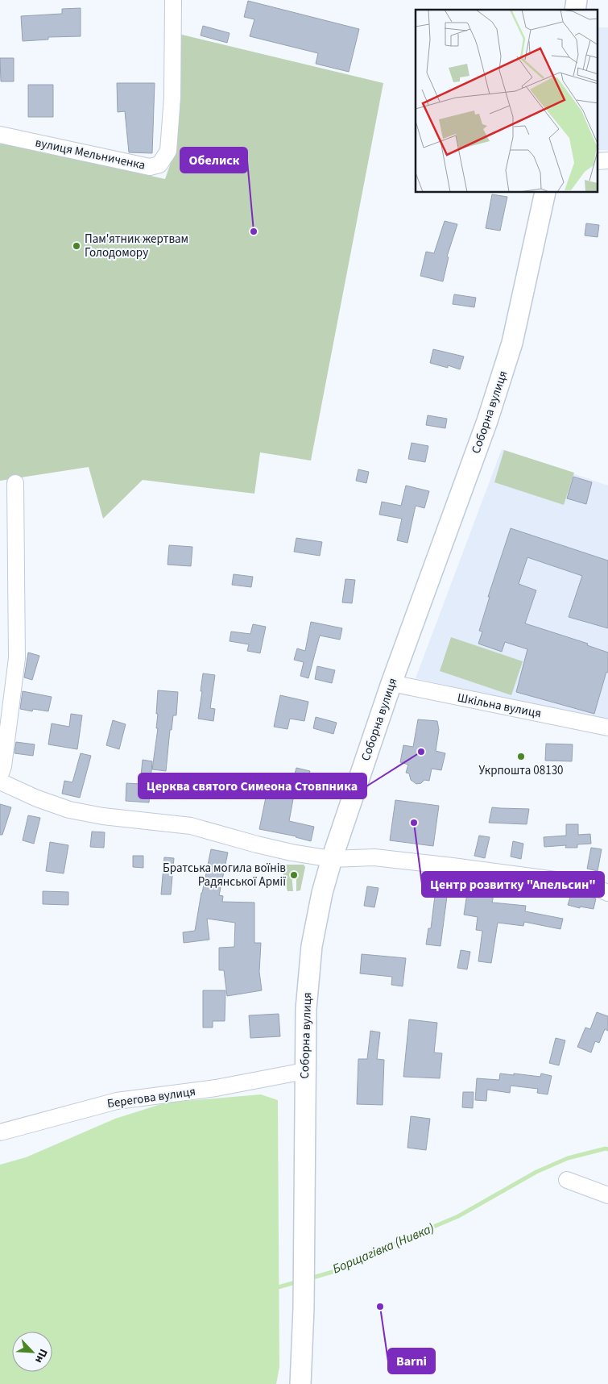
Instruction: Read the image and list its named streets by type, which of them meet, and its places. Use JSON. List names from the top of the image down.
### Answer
{
  "streets": {
    "main road": ["Соборна вулиця"],
    "street": ["вулиця Мельниченка", "Шкільна вулиця", "Берегова вулиця"]
  },
  "crossings": [
    ["Соборна вулиця", "Шкільна вулиця"],
    ["Соборна вулиця", "Берегова вулиця"]
  ],
  "water": ["Борщагівка (Нивка)"],
  "places": [
    "Обелиск",
    "Пам'ятник жертвам Голодомору",
    "Церква святого Симеона Стовпника",
    "Укрпошта 08130",
    "Центр розвитку \"Апельсин\"",
    "Братська могила воїнів Радянської Армії",
    "Barni"
  ],
  "north": "bottom right"
}
